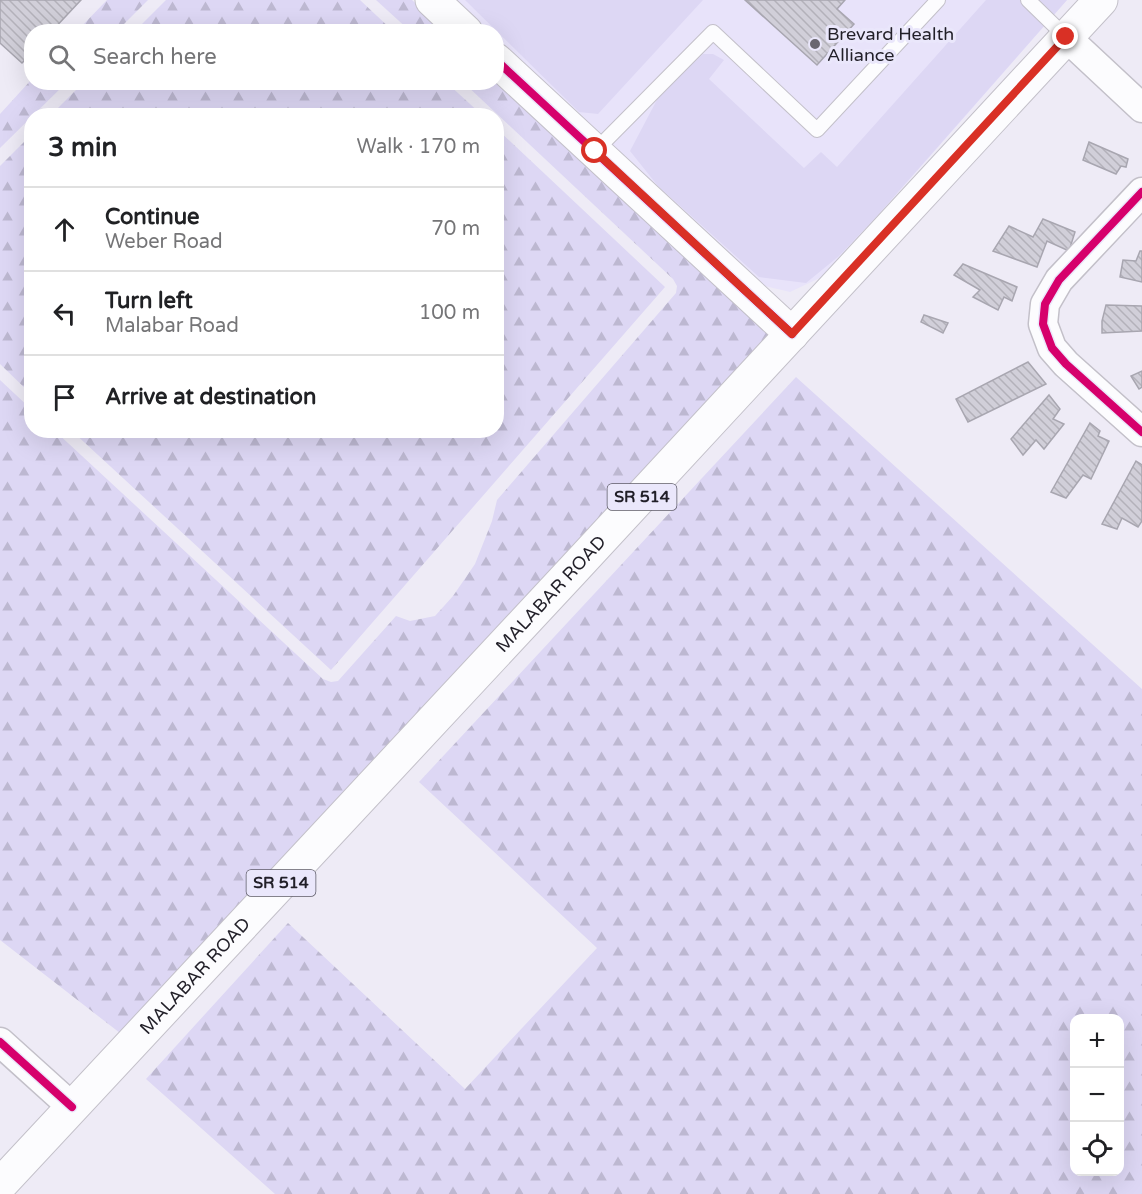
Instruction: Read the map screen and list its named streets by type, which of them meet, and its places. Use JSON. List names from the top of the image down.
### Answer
{
  "streets": {
    "main road": ["SR 514", "MALABAR ROAD"]
  },
  "places": ["Brevard Health Alliance"],
  "page": {
    "search": "Search here",
    "heading": ["3 min", "Walk · 170 m"],
    "list": [
      ["Continue", "Weber Road", "70 m"],
      ["Turn left", "Malabar Road", "100 m"],
      "Arrive at destination"
    ],
    "map_buttons": ["+", "−"]
  }
}
